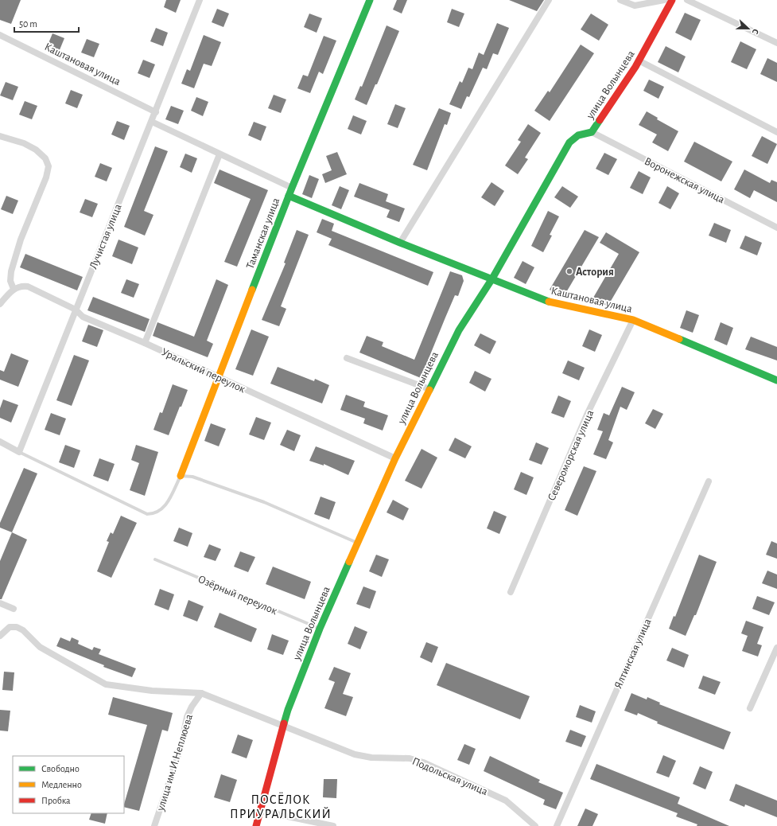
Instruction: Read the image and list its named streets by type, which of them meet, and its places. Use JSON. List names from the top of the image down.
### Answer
{
  "streets": {
    "street": [
      "Каштановая улица",
      "улица Волынцева",
      "Воронежская улица",
      "Таманская улица",
      "Лучистая улица",
      "Уральский переулок",
      "Североморская улица",
      "Ялтинская улица",
      "улица им.И.Неплюева",
      "Подольская улица"
    ],
    "lane": ["Озёрный переулок"]
  },
  "crossings": [
    ["Каштановая улица", "улица Волынцева"],
    ["Каштановая улица", "Таманская улица"],
    ["Каштановая улица", "Лучистая улица"],
    ["Каштановая улица", "Североморская улица"],
    ["улица Волынцева", "Воронежская улица"],
    ["улица Волынцева", "Уральский переулок"],
    ["улица Волынцева", "Озёрный переулок"],
    ["улица Волынцева", "Подольская улица"],
    ["Таманская улица", "Уральский переулок"],
    ["Лучистая улица", "Уральский переулок"]
  ],
  "districts": ["ПОСЁЛОК ПРИУРАЛЬСКИЙ"],
  "places": ["Астория"],
  "legend": ["Свободно", "Медленно", "Пробка"],
  "scale_bar": "50 m",
  "north": "right"
}
